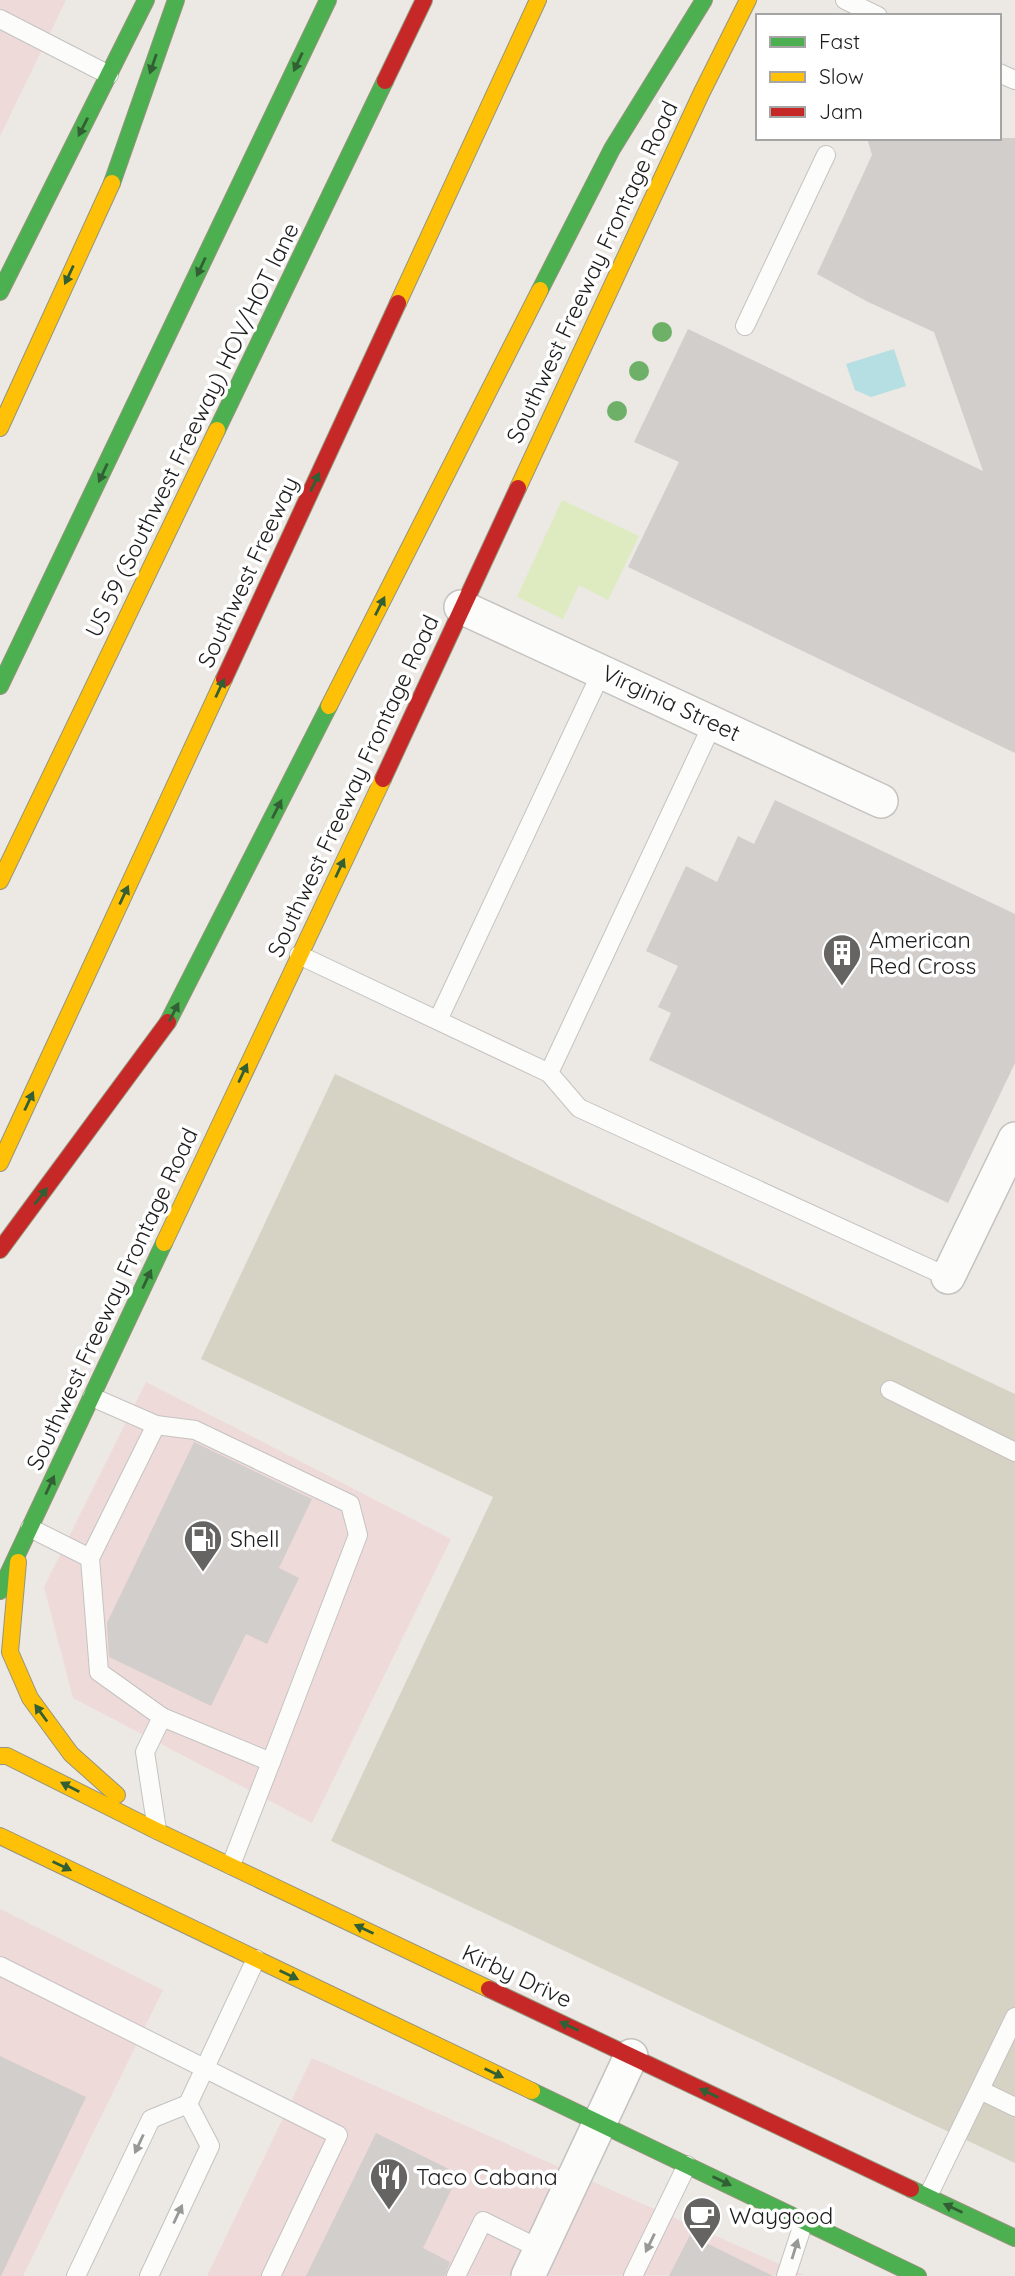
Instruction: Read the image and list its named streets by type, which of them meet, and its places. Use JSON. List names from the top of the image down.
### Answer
{
  "streets": {
    "main road": [
      "Southwest Freeway Frontage Road",
      "US 59 (Southwest Freeway) HOV/HOT lane",
      "Southwest Freeway",
      "Kirby Drive"
    ],
    "street": ["Virginia Street"]
  },
  "crossings": [
    ["Southwest Freeway Frontage Road", "Virginia Street"]
  ],
  "places": {
    "building": ["American Red Cross"],
    "fuel station": ["Shell"],
    "restaurant": ["Taco Cabana"],
    "cafe": ["Waygood"]
  },
  "legend": ["Fast", "Slow", "Jam"]
}
